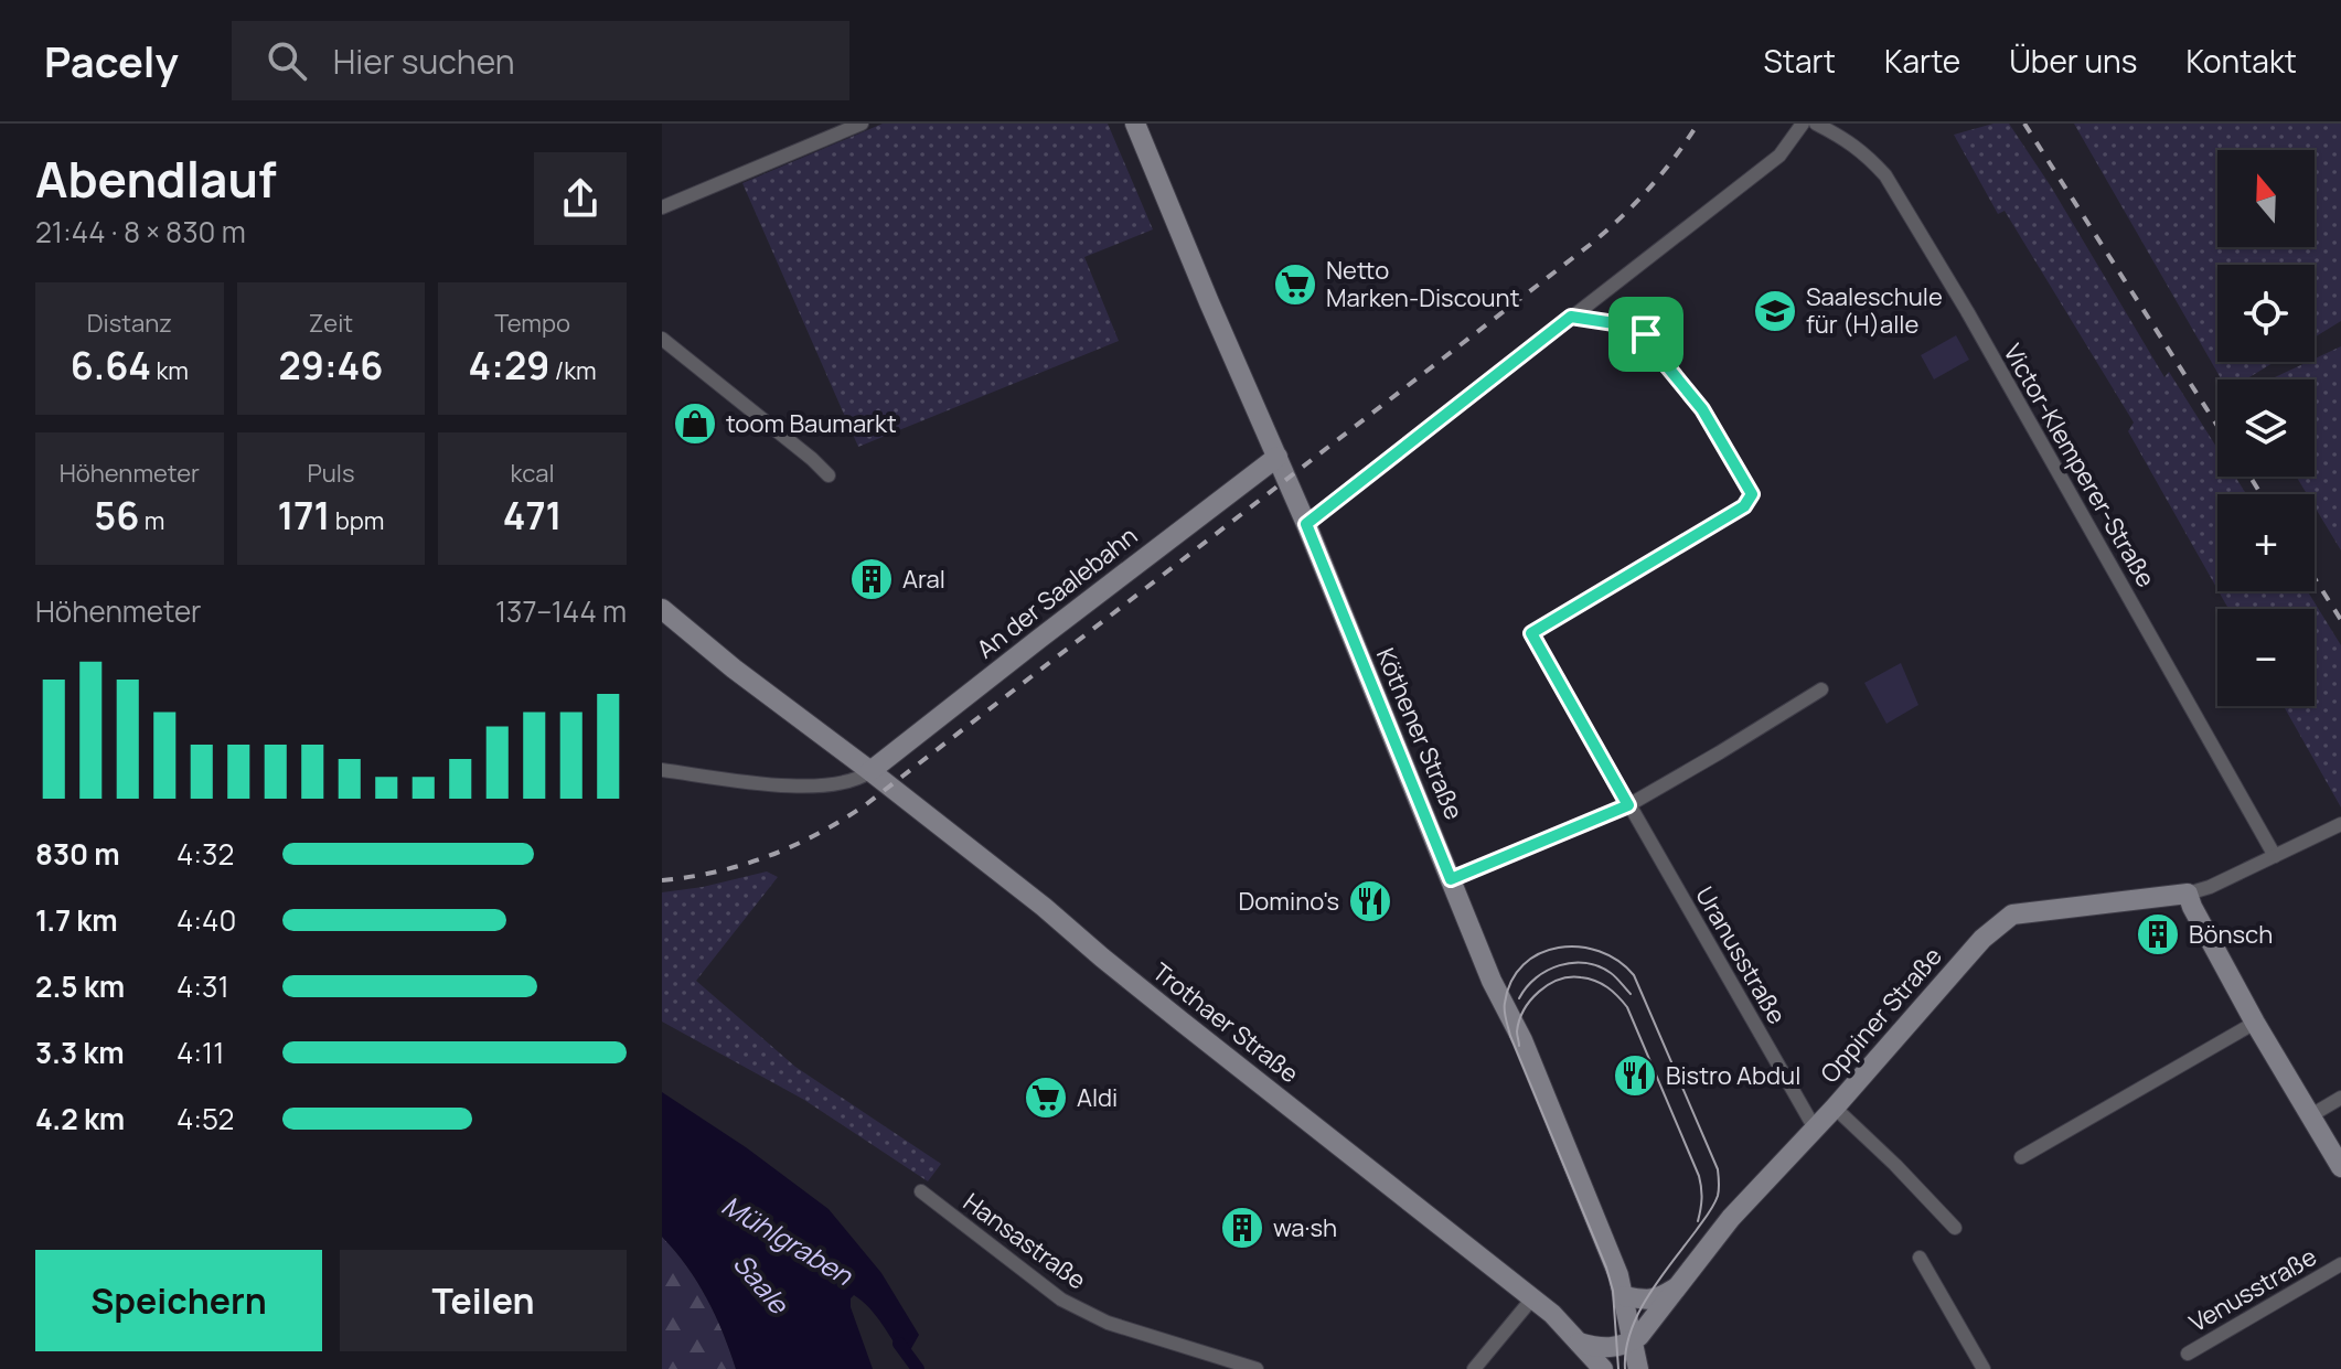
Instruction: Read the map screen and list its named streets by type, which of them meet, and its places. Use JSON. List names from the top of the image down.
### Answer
{
  "streets": {
    "main road": [
      "An der Saalebahn",
      "Köthener Straße",
      "Oppiner Straße",
      "Trothaer Straße"
    ],
    "street": [
      "Victor-Klemperer-Straße",
      "Uranusstraße",
      "Hansastraße",
      "Venusstraße"
    ]
  },
  "crossings": [
    ["An der Saalebahn", "Köthener Straße"],
    ["An der Saalebahn", "Trothaer Straße"],
    ["Köthener Straße", "Oppiner Straße"],
    ["Uranusstraße", "Oppiner Straße"],
    ["Oppiner Straße", "Trothaer Straße"]
  ],
  "water": ["Mühlgraben", "Saale"],
  "places": {
    "supermarket": ["Netto Marken-Discount", "Aldi"],
    "school or university": ["Saaleschule für (H)alle"],
    "shop": ["toom Baumarkt"],
    "building": ["Aral", "Bönsch", "wa·sh"],
    "restaurant": ["Domino's", "Bistro Abdul"]
  },
  "north": "top",
  "page": {
    "header": "Pacely",
    "search": "Hier suchen",
    "nav": [
      "Start",
      "Karte",
      "Über uns",
      "Kontakt"
    ],
    "heading": ["Abendlauf", "21:44 · 8 × 830 m"],
    "map_buttons": ["+", "−"],
    "stats": [
      ["Distanz", "6.64 km"],
      ["Zeit", "29:46"],
      ["Tempo", "4:29 /km"],
      ["Höhenmeter", "56 m"],
      ["Puls", "171 bpm"],
      ["kcal", "471"]
    ],
    "chart": ["Höhenmeter", "137–144 m"],
    "list": [
      {
        "name": "830 m",
        "note": "4:32"
      },
      {
        "name": "1.7 km",
        "note": "4:40"
      },
      {
        "name": "2.5 km",
        "note": "4:31"
      },
      {
        "name": "3.3 km",
        "note": "4:11"
      },
      {
        "name": "4.2 km",
        "note": "4:52"
      }
    ],
    "buttons": ["Speichern", "Teilen"]
  }
}
